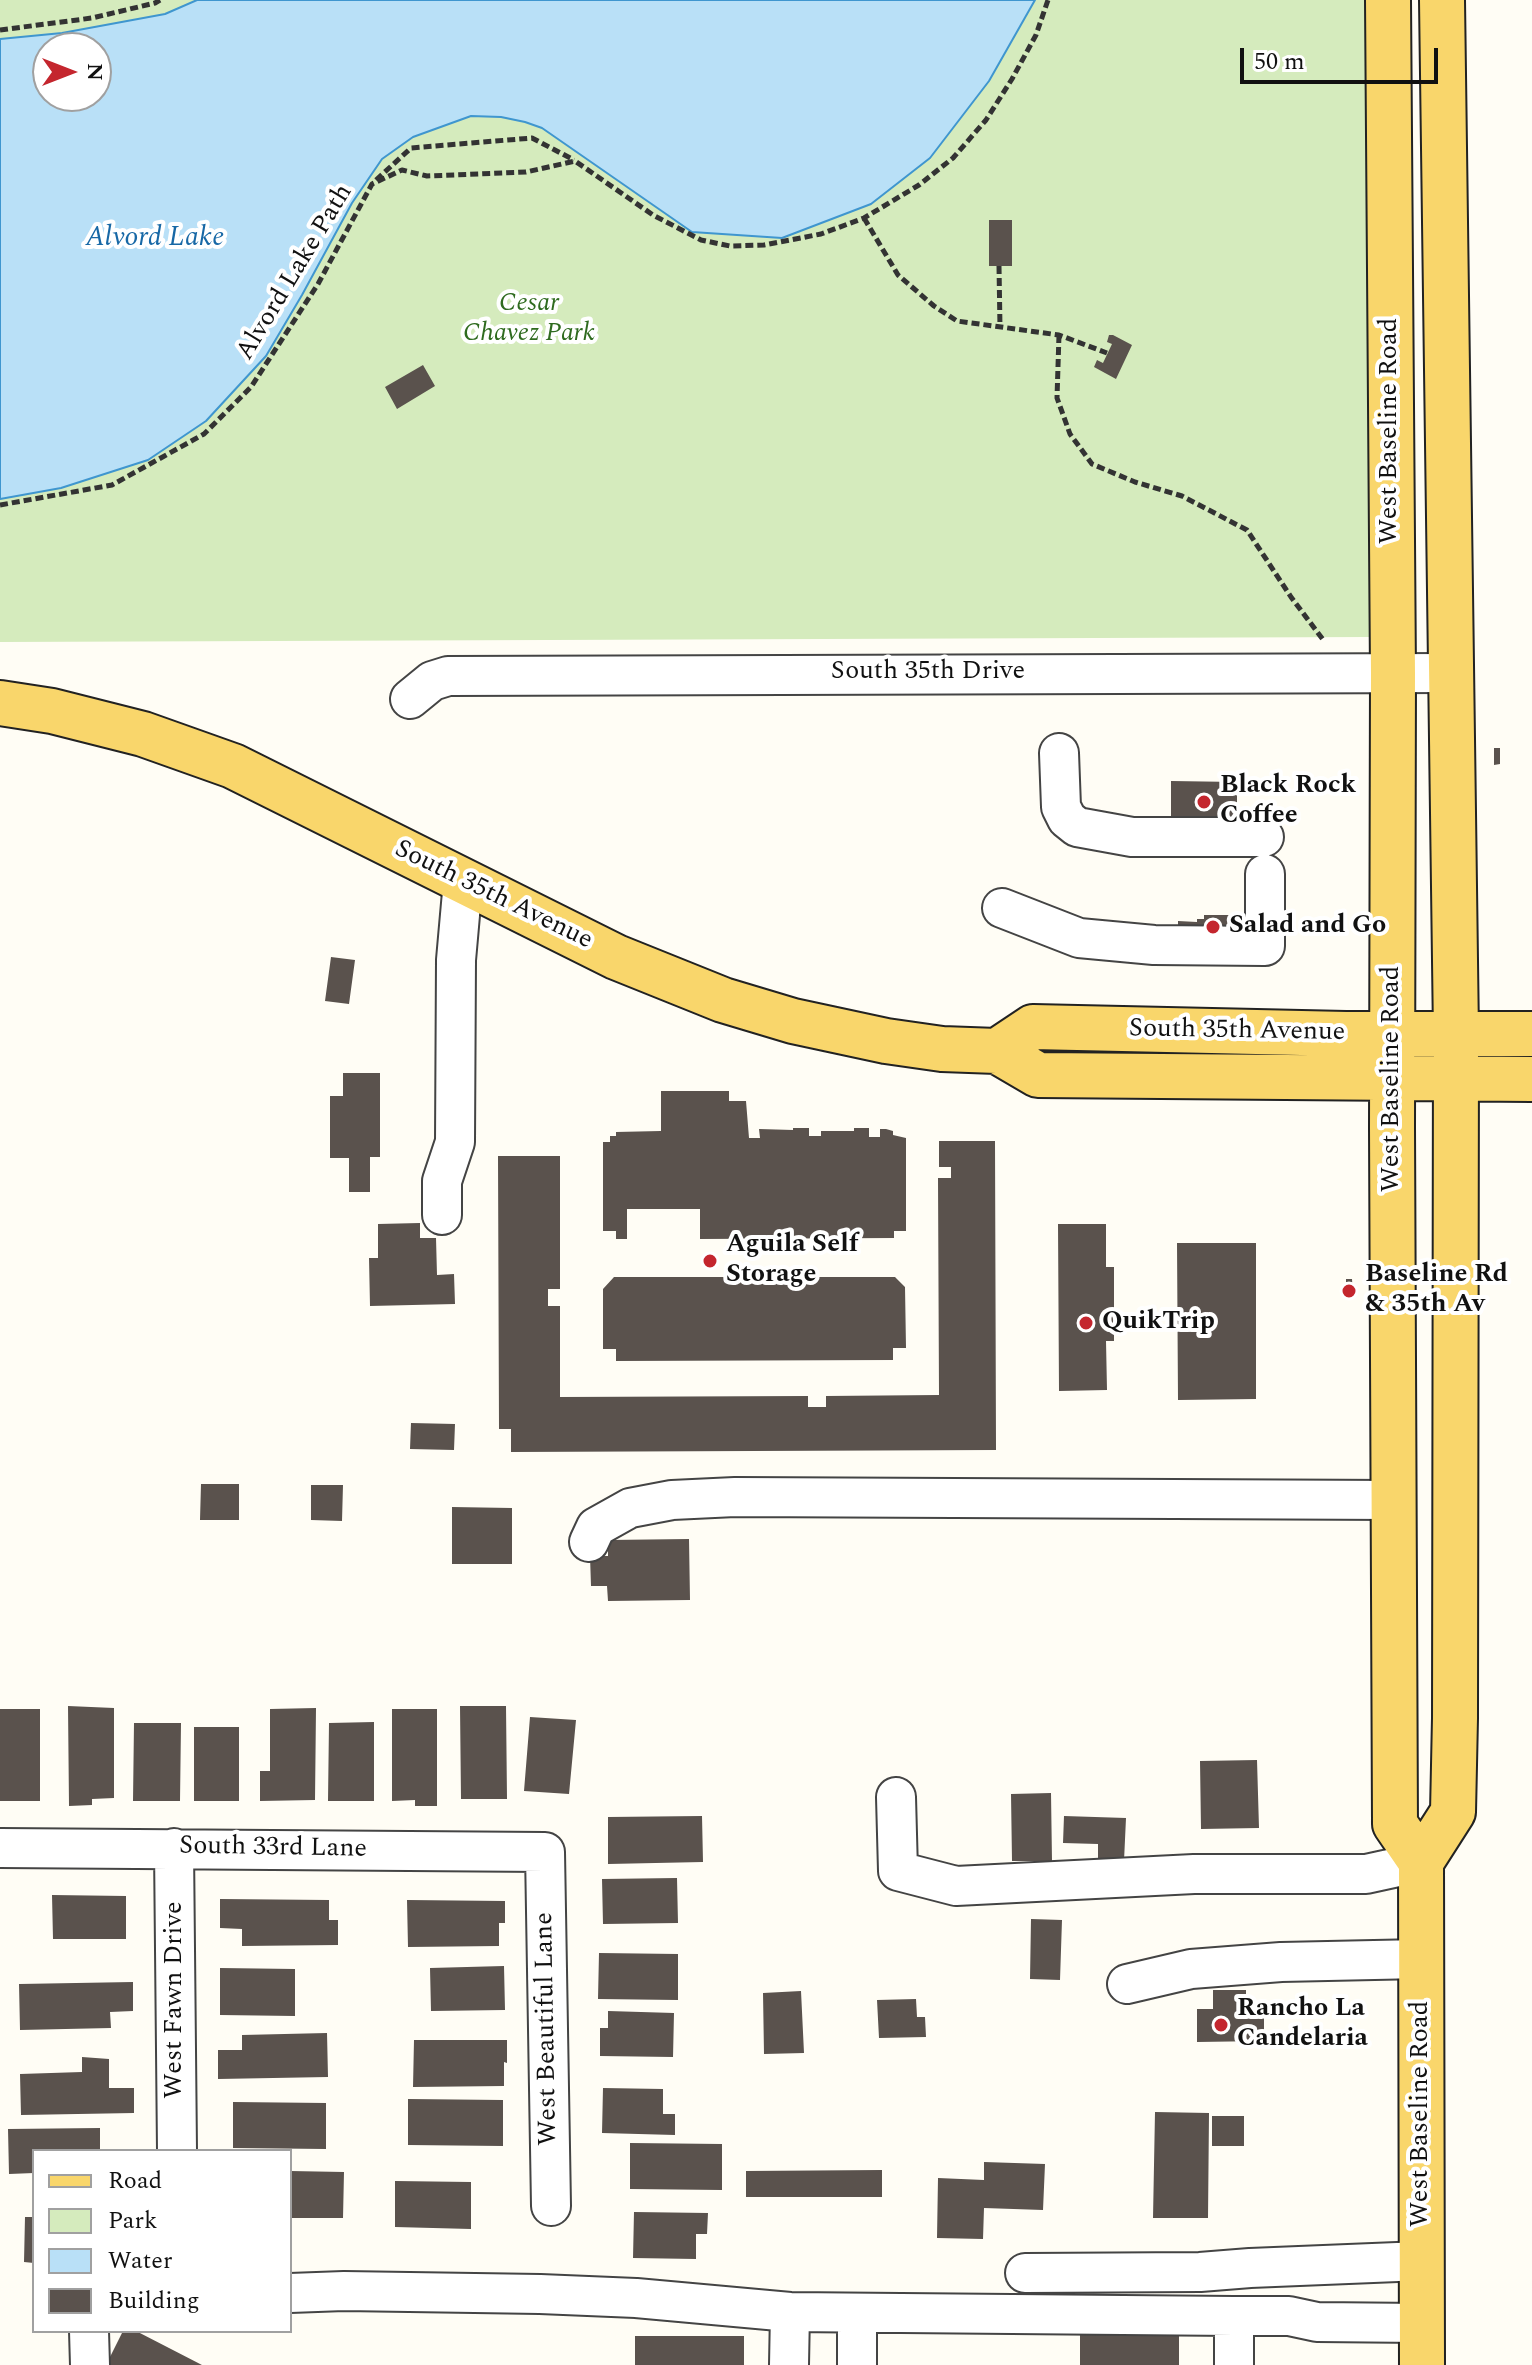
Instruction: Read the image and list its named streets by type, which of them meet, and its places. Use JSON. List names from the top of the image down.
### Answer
{
  "streets": {
    "main road": ["West Baseline Road", "South 35th Avenue"],
    "street": [
      "South 35th Drive",
      "South 33rd Lane",
      "West Fawn Drive",
      "West Beautiful Lane"
    ],
    "path": ["Alvord Lake Path"]
  },
  "crossings": [
    ["West Baseline Road", "South 35th Drive"],
    ["West Baseline Road", "South 35th Avenue"],
    ["South 33rd Lane", "West Fawn Drive"],
    ["South 33rd Lane", "West Beautiful Lane"]
  ],
  "water": ["Alvord Lake"],
  "parks": ["Cesar Chavez Park"],
  "places": [
    "Black Rock Coffee",
    "Salad and Go",
    "Aguila Self Storage",
    "Baseline Rd & 35th Av",
    "QuikTrip",
    "Rancho La Candelaria"
  ],
  "legend": [
    "Road",
    "Park",
    "Water",
    "Building"
  ],
  "scale_bar": "50 m",
  "north": "right"
}
